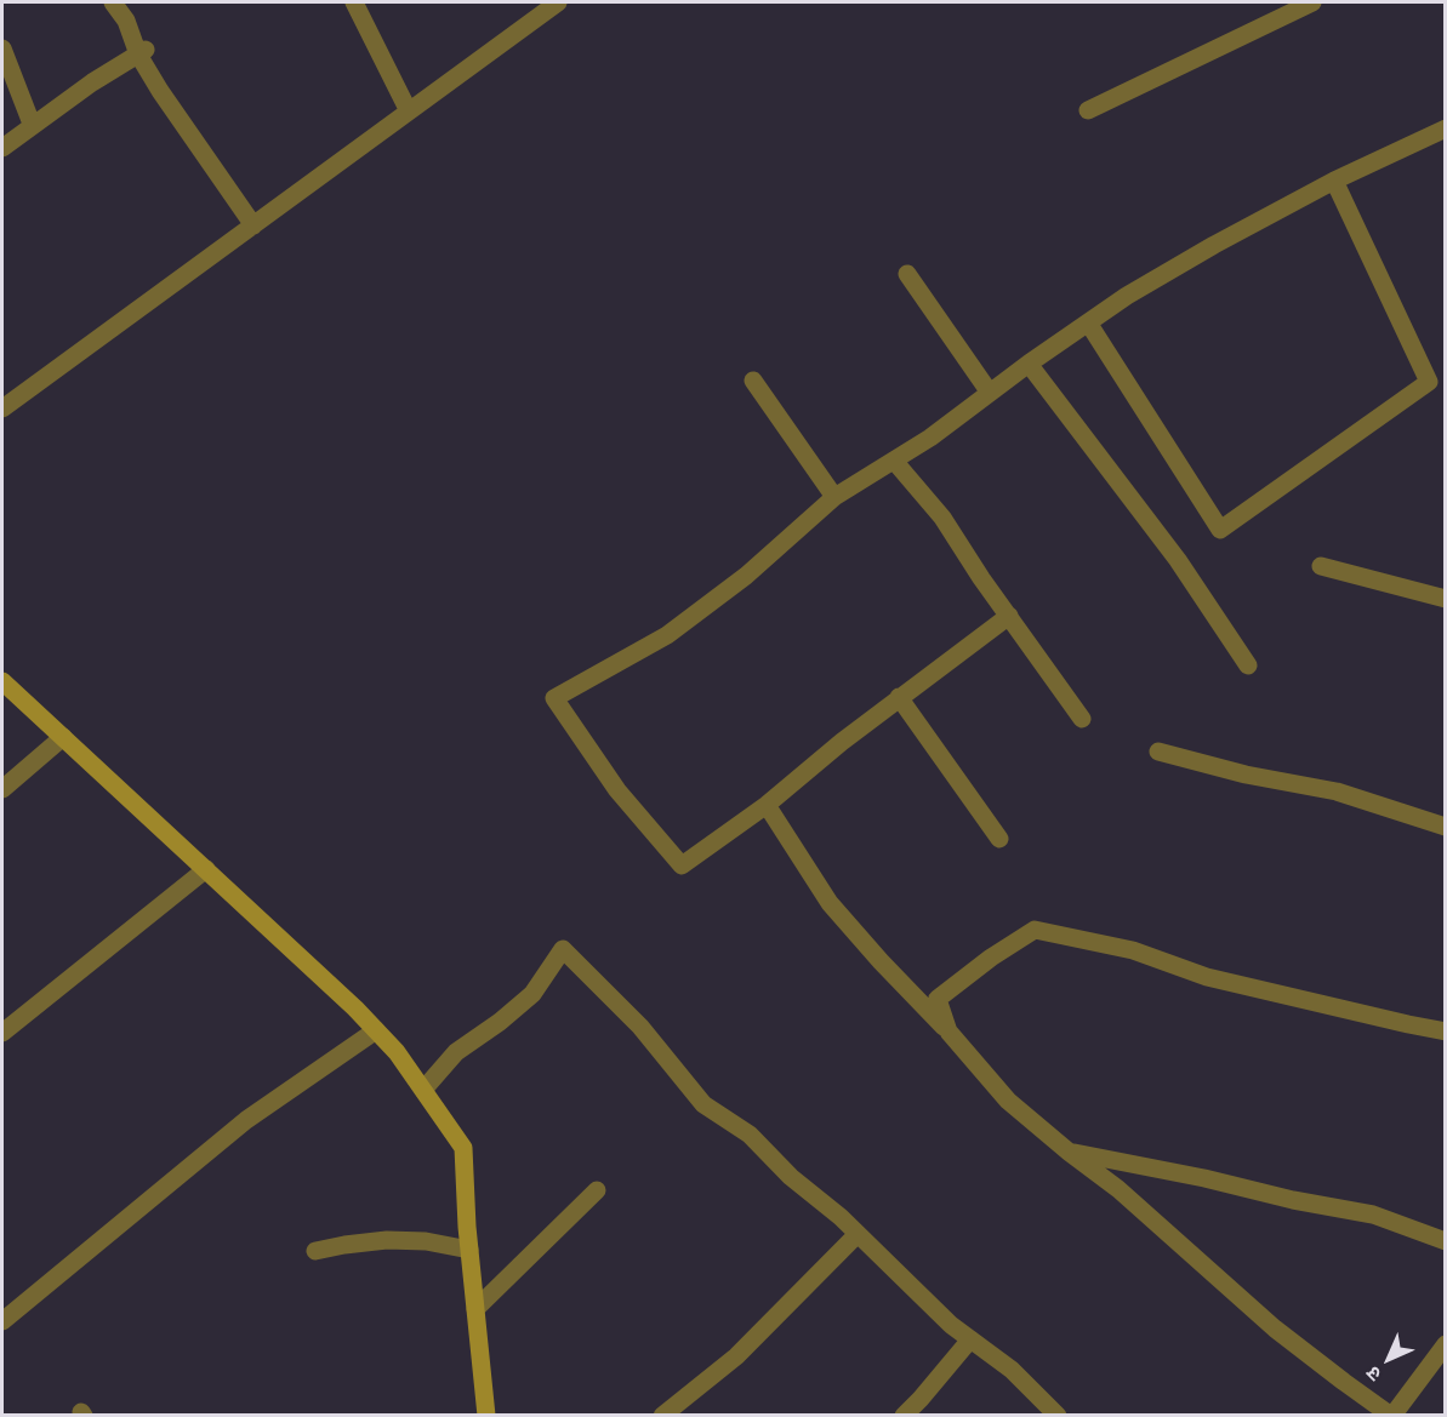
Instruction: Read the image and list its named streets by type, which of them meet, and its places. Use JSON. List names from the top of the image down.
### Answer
{
  "north": "bottom left"
}
